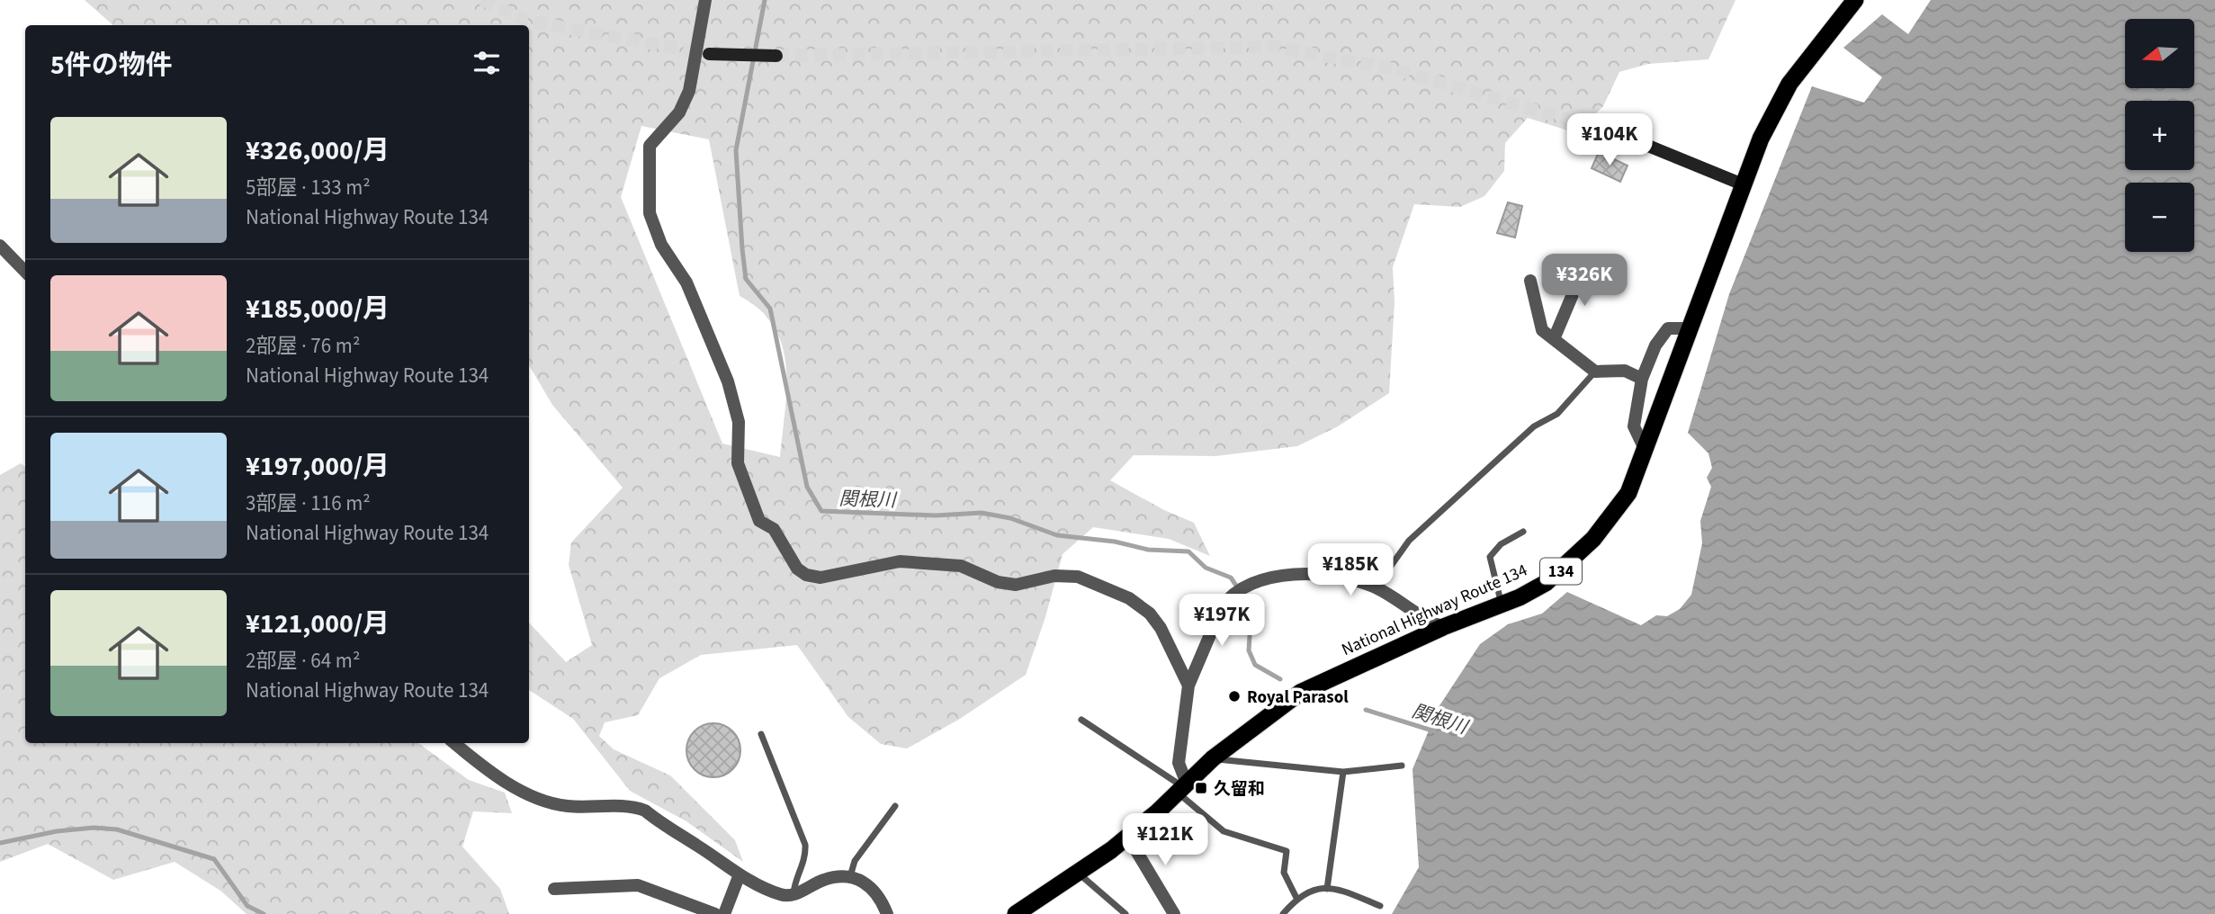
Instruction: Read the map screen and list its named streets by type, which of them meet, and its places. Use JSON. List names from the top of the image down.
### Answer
{
  "streets": {
    "highway": ["134", "National Highway Route 134"]
  },
  "water": ["関根川"],
  "places": {
    "other": ["Royal Parasol"],
    "transit": ["久留和"]
  },
  "north": "left",
  "page": {
    "map_buttons": ["+", "−"],
    "heading": "5件の物件",
    "list": [
      {
        "name": "¥326,000/月",
        "note": "5部屋 · 133 m² · National Highway Route 134"
      },
      {
        "name": "¥185,000/月",
        "note": "2部屋 · 76 m² · National Highway Route 134"
      },
      {
        "name": "¥197,000/月",
        "note": "3部屋 · 116 m² · National Highway Route 134"
      },
      {
        "name": "¥121,000/月",
        "note": "2部屋 · 64 m² · National Highway Route 134"
      }
    ],
    "price": [
      "¥104K",
      "¥326K",
      "¥185K",
      "¥197K",
      "¥121K"
    ]
  }
}
